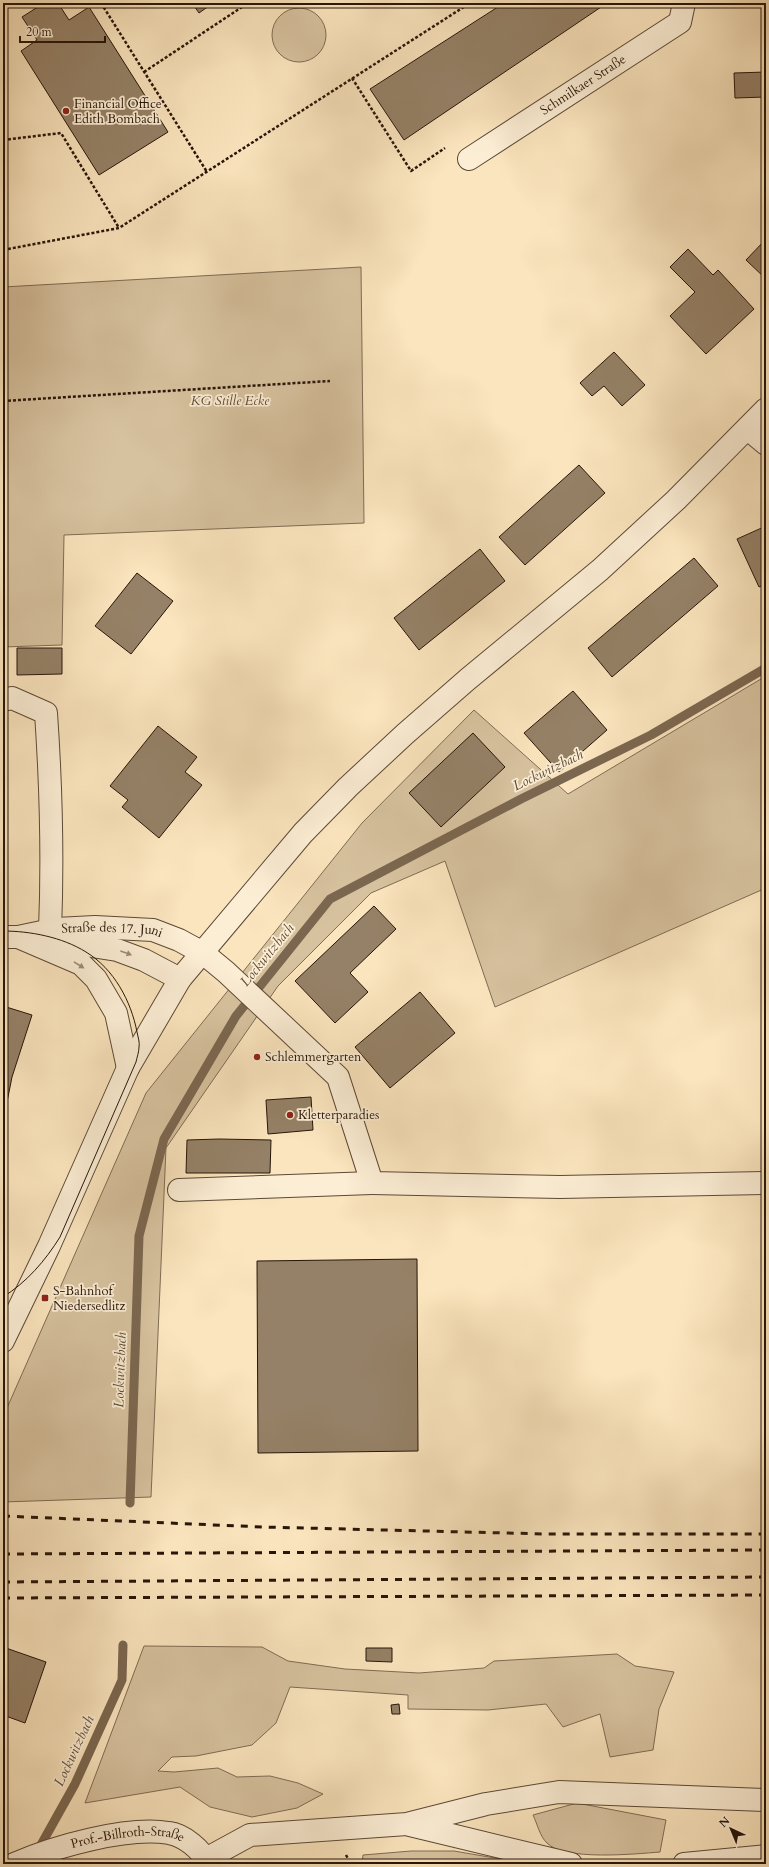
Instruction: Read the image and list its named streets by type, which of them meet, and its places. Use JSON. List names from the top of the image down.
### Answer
{
  "streets": {
    "street": ["Schmilkaer Straße", "Straße des 17. Juni", "Prof.-Billroth-Straße"]
  },
  "water": ["Lockwitzbach"],
  "parks": ["KG Stille Ecke"],
  "places": {
    "other": ["Financial Office Edith Bombach", "Schlemmergarten", "Kletterparadies"],
    "transit": ["S-Bahnhof Niedersedlitz"]
  },
  "scale_bar": "20 m",
  "north": "top left"
}
